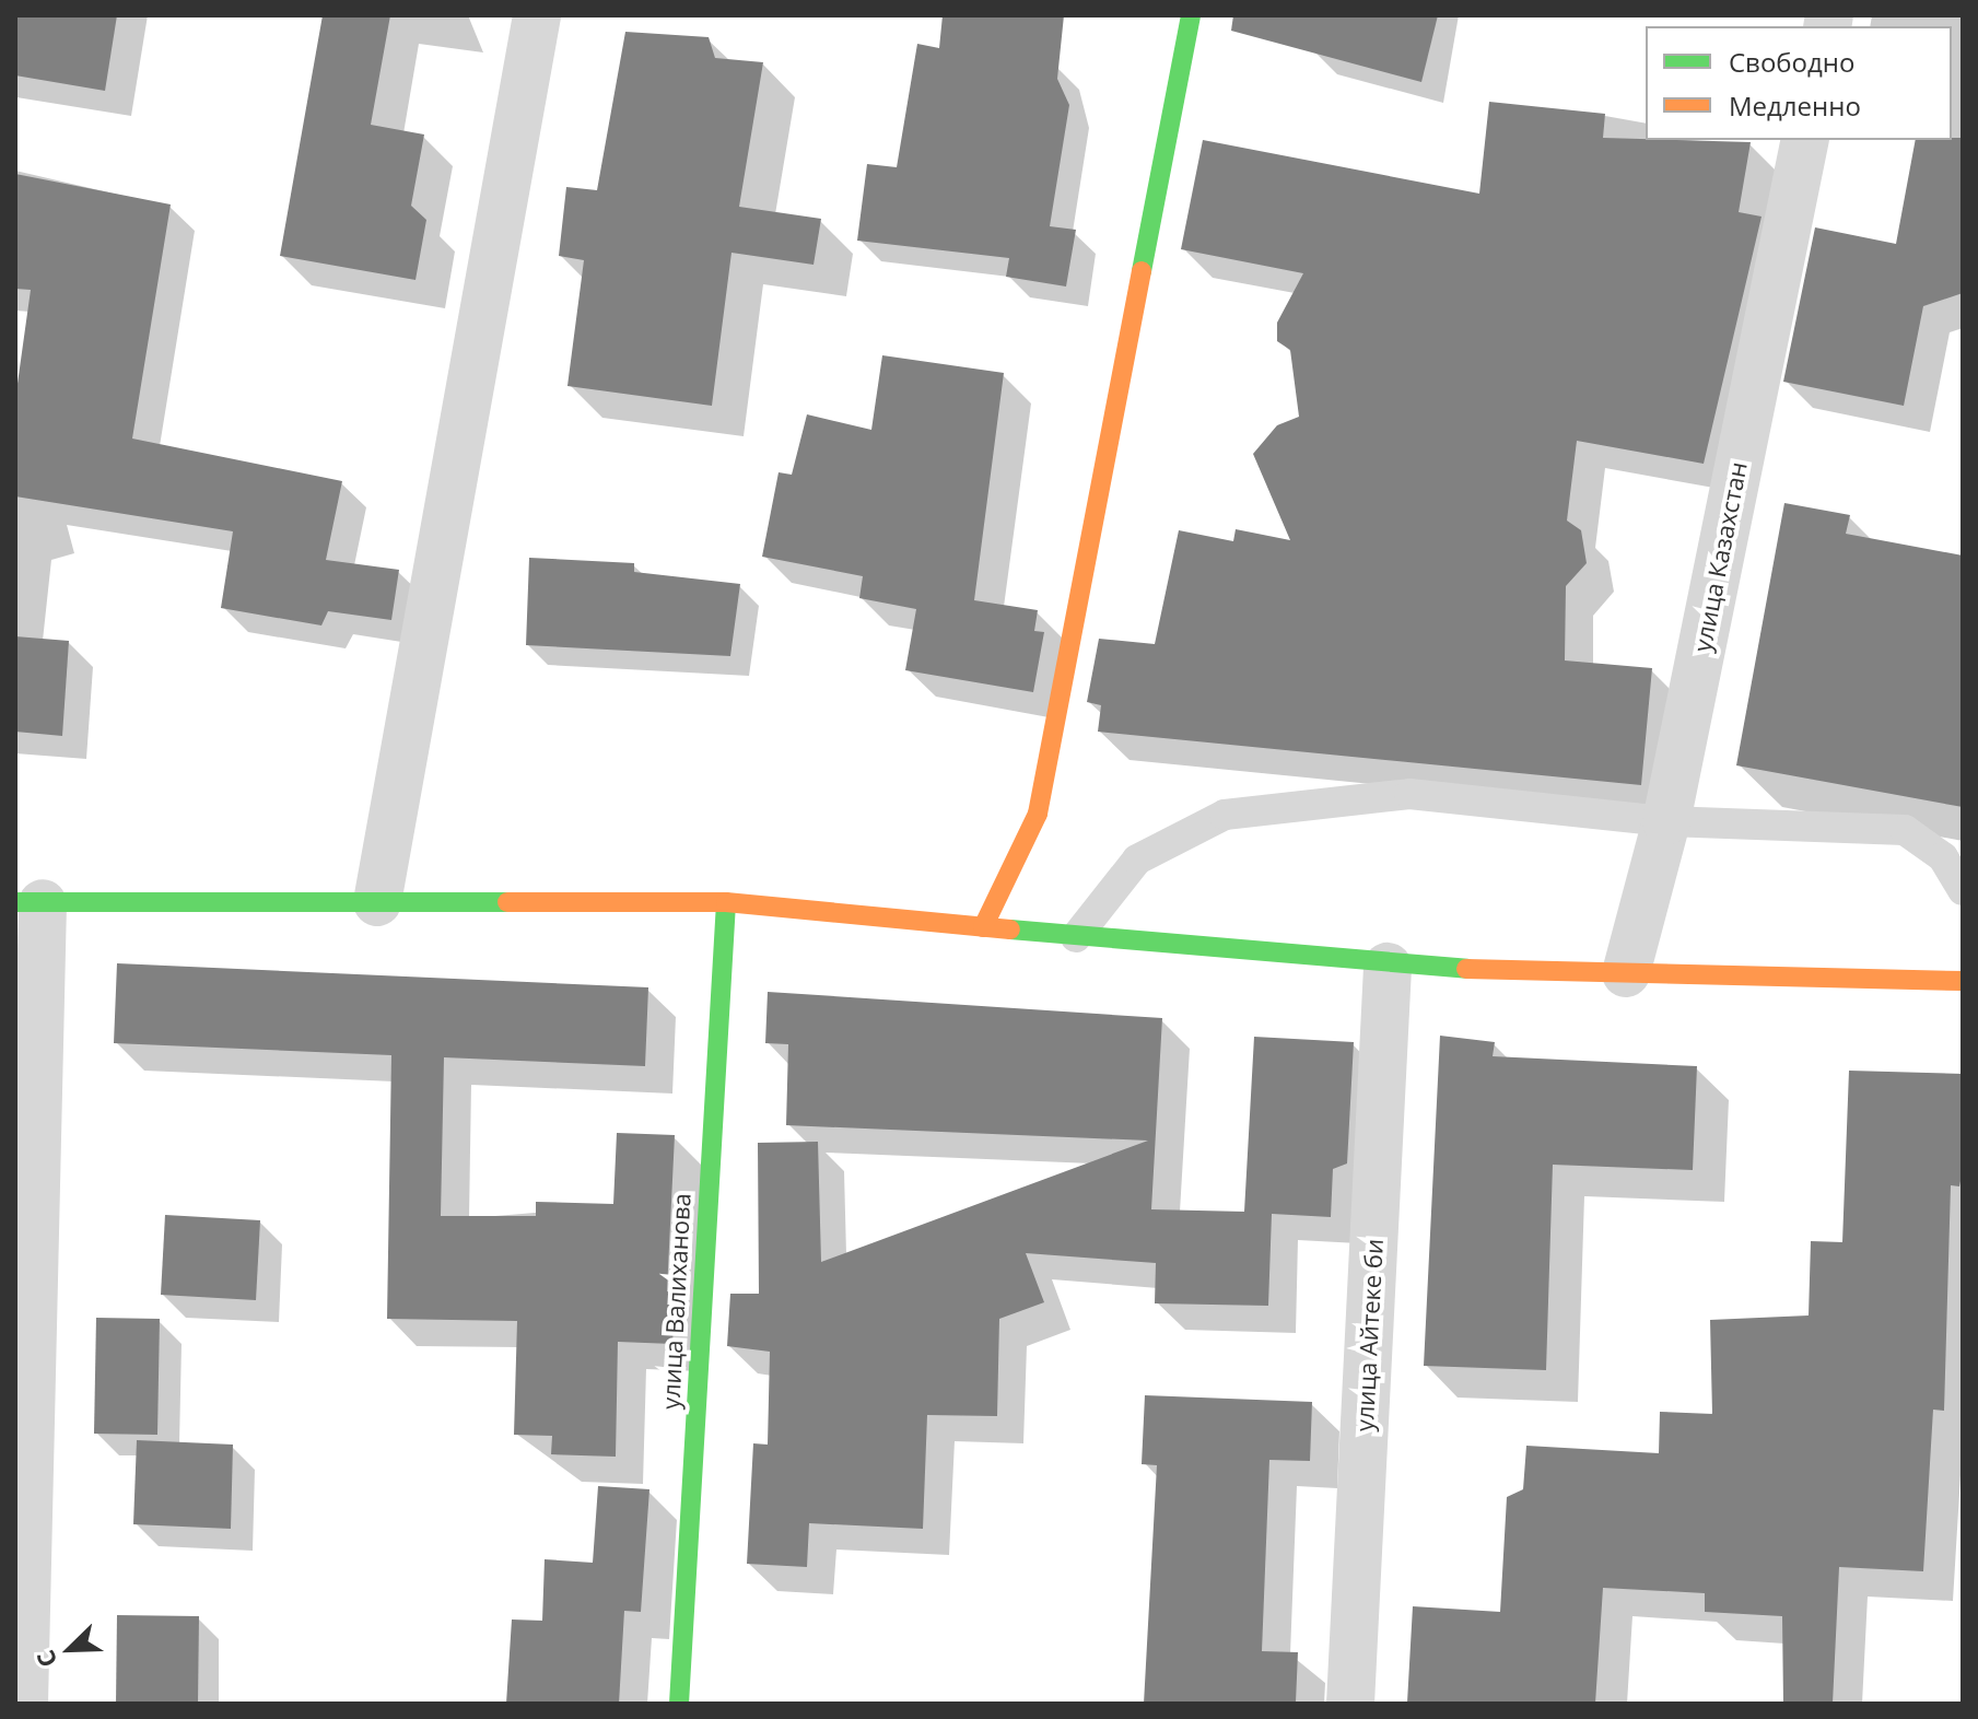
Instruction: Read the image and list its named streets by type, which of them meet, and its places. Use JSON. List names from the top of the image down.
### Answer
{
  "streets": {
    "street": ["улица Казахстан", "улица Валиханова", "улица Айтеке би"]
  },
  "legend": ["Свободно", "Медленно"],
  "north": "bottom left"
}
